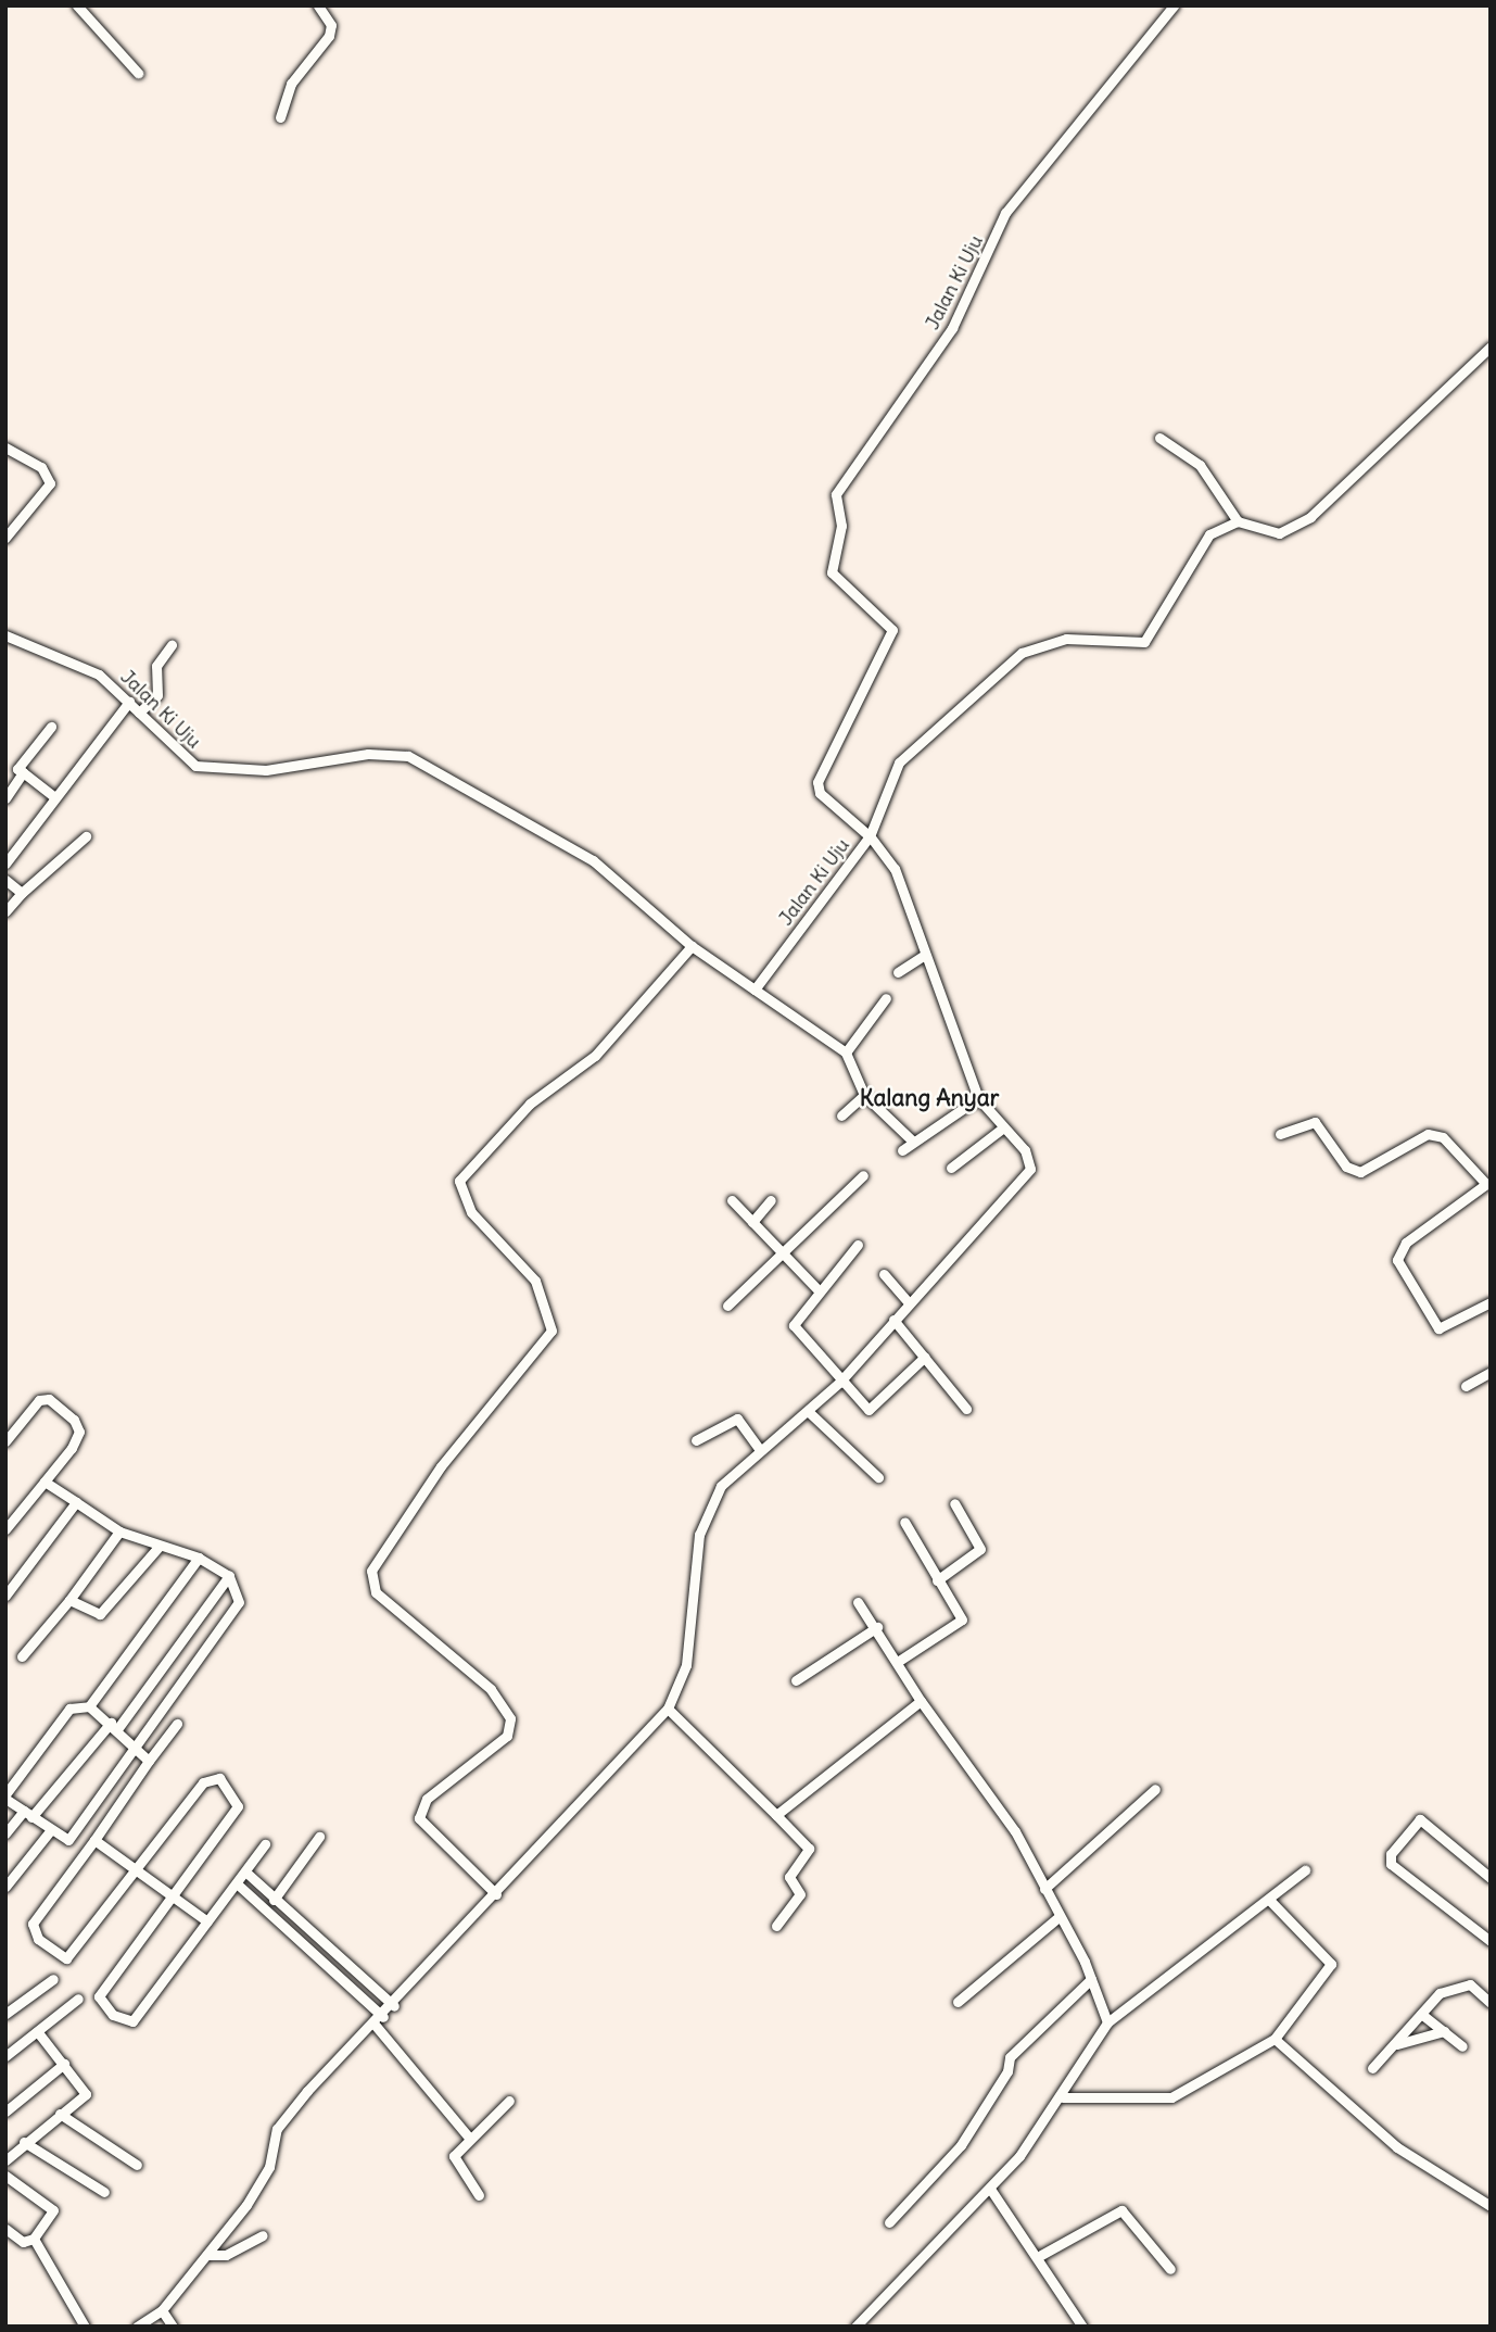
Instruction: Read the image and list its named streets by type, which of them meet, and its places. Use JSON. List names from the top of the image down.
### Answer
{
  "streets": {
    "street": ["Jalan Ki Uju"]
  },
  "districts": ["Kalang Anyar"]
}
